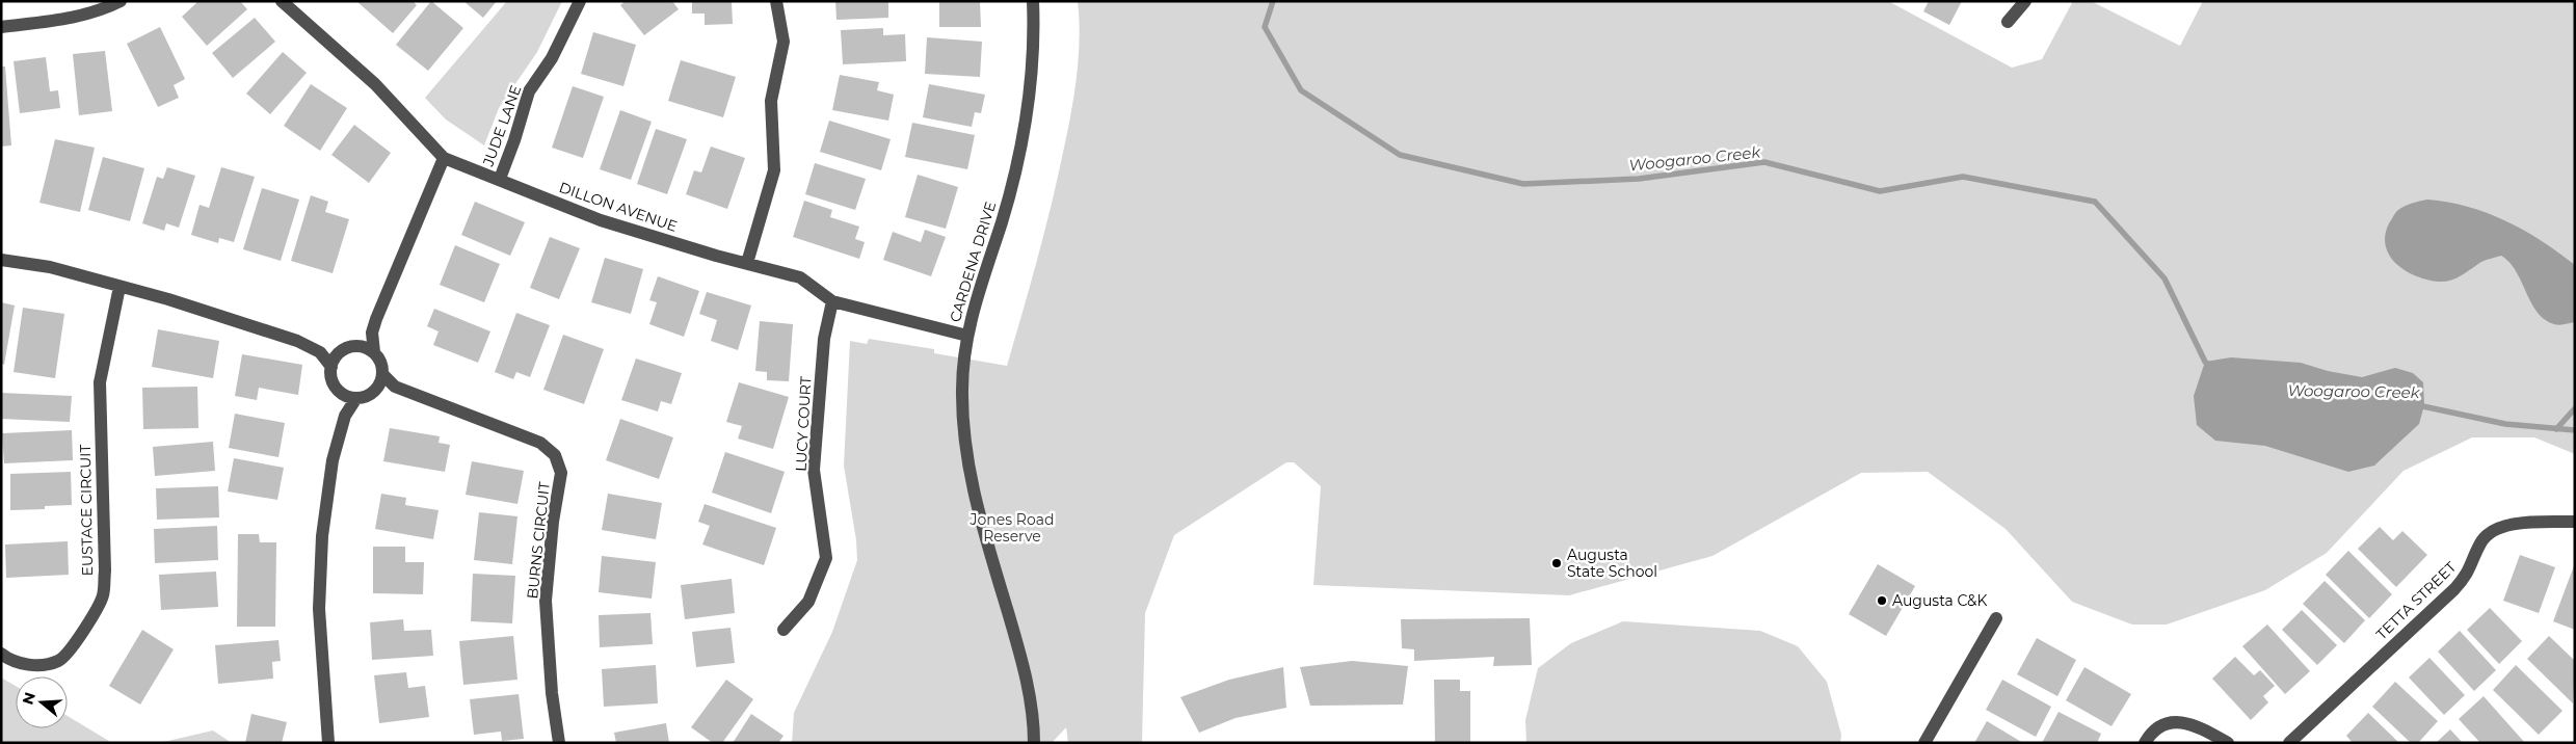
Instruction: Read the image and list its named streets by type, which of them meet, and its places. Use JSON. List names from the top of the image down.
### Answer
{
  "streets": {
    "street": [
      "JUDE LANE",
      "DILLON AVENUE",
      "CARDENA DRIVE",
      "LUCY COURT",
      "EUSTACE CIRCUIT",
      "BURNS CIRCUIT",
      "TETTA STREET"
    ]
  },
  "crossings": [
    ["JUDE LANE", "DILLON AVENUE"],
    ["DILLON AVENUE", "CARDENA DRIVE"],
    ["DILLON AVENUE", "LUCY COURT"]
  ],
  "water": ["Woogaroo Creek"],
  "parks": ["Jones Road Reserve"],
  "places": ["Augusta State School", "Augusta C&K"],
  "north": "left"
}
